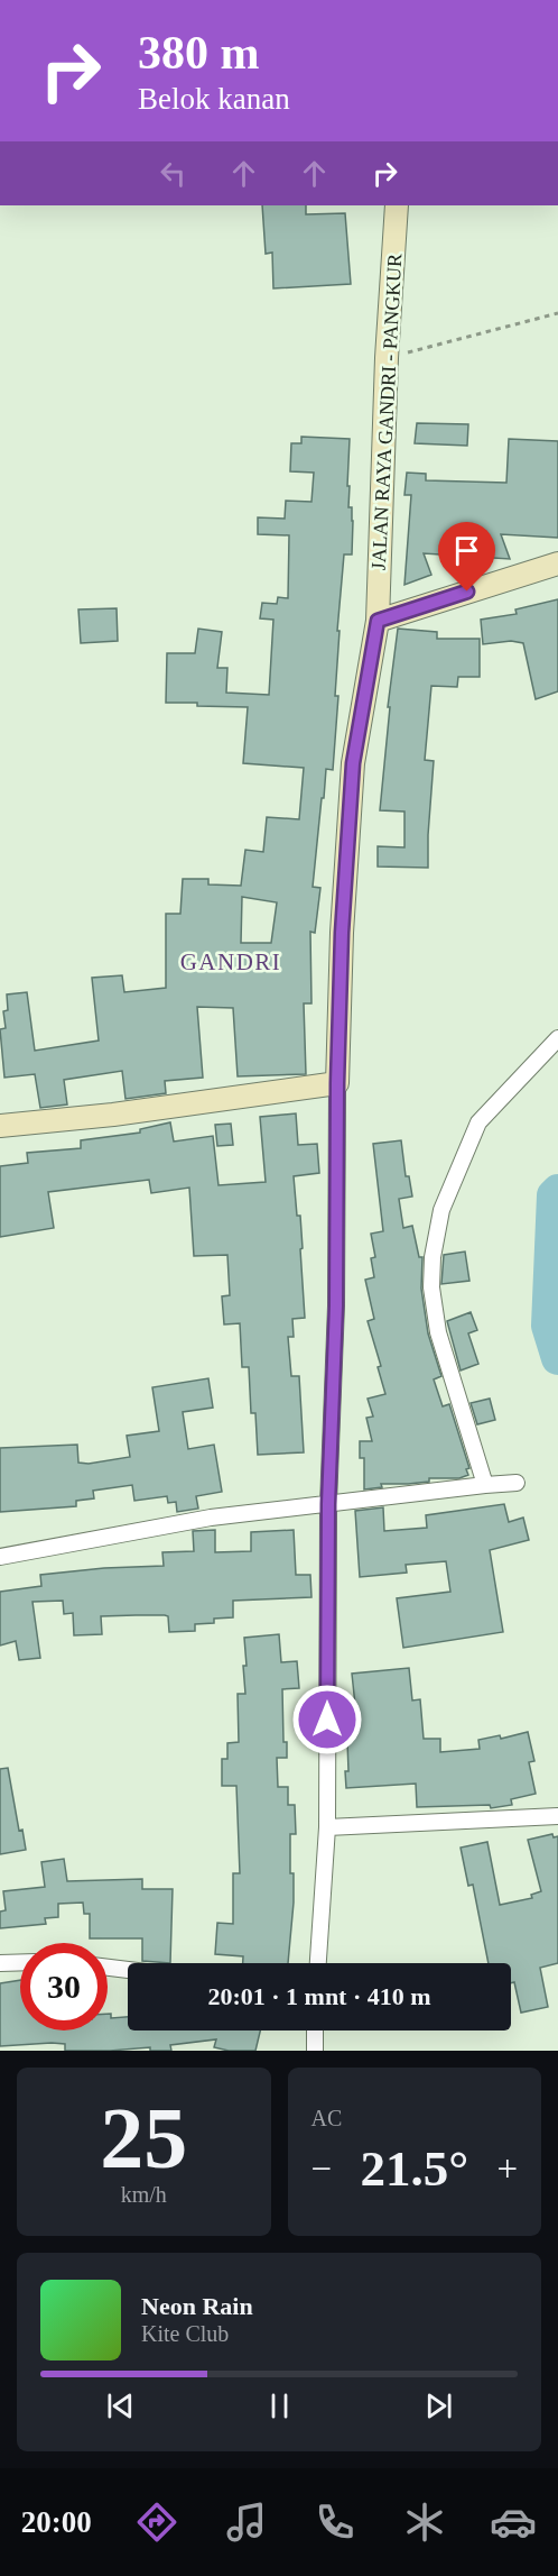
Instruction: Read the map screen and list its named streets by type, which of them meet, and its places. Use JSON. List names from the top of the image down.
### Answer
{
  "streets": {
    "street": ["JALAN RAYA GANDRI - PANGKUR"]
  },
  "districts": ["GANDRI"],
  "page": {
    "turn": ["380 m", "Belok kanan"],
    "limit": "30",
    "trip": "20:01 · 1 mnt · 410 m",
    "tile": [
      ["25", "km/h"],
      "AC"
    ],
    "heat": ["−", "21.5°", "+"],
    "song": ["Neon Rain", "Kite Club"],
    "tabs": "20:00"
  }
}
